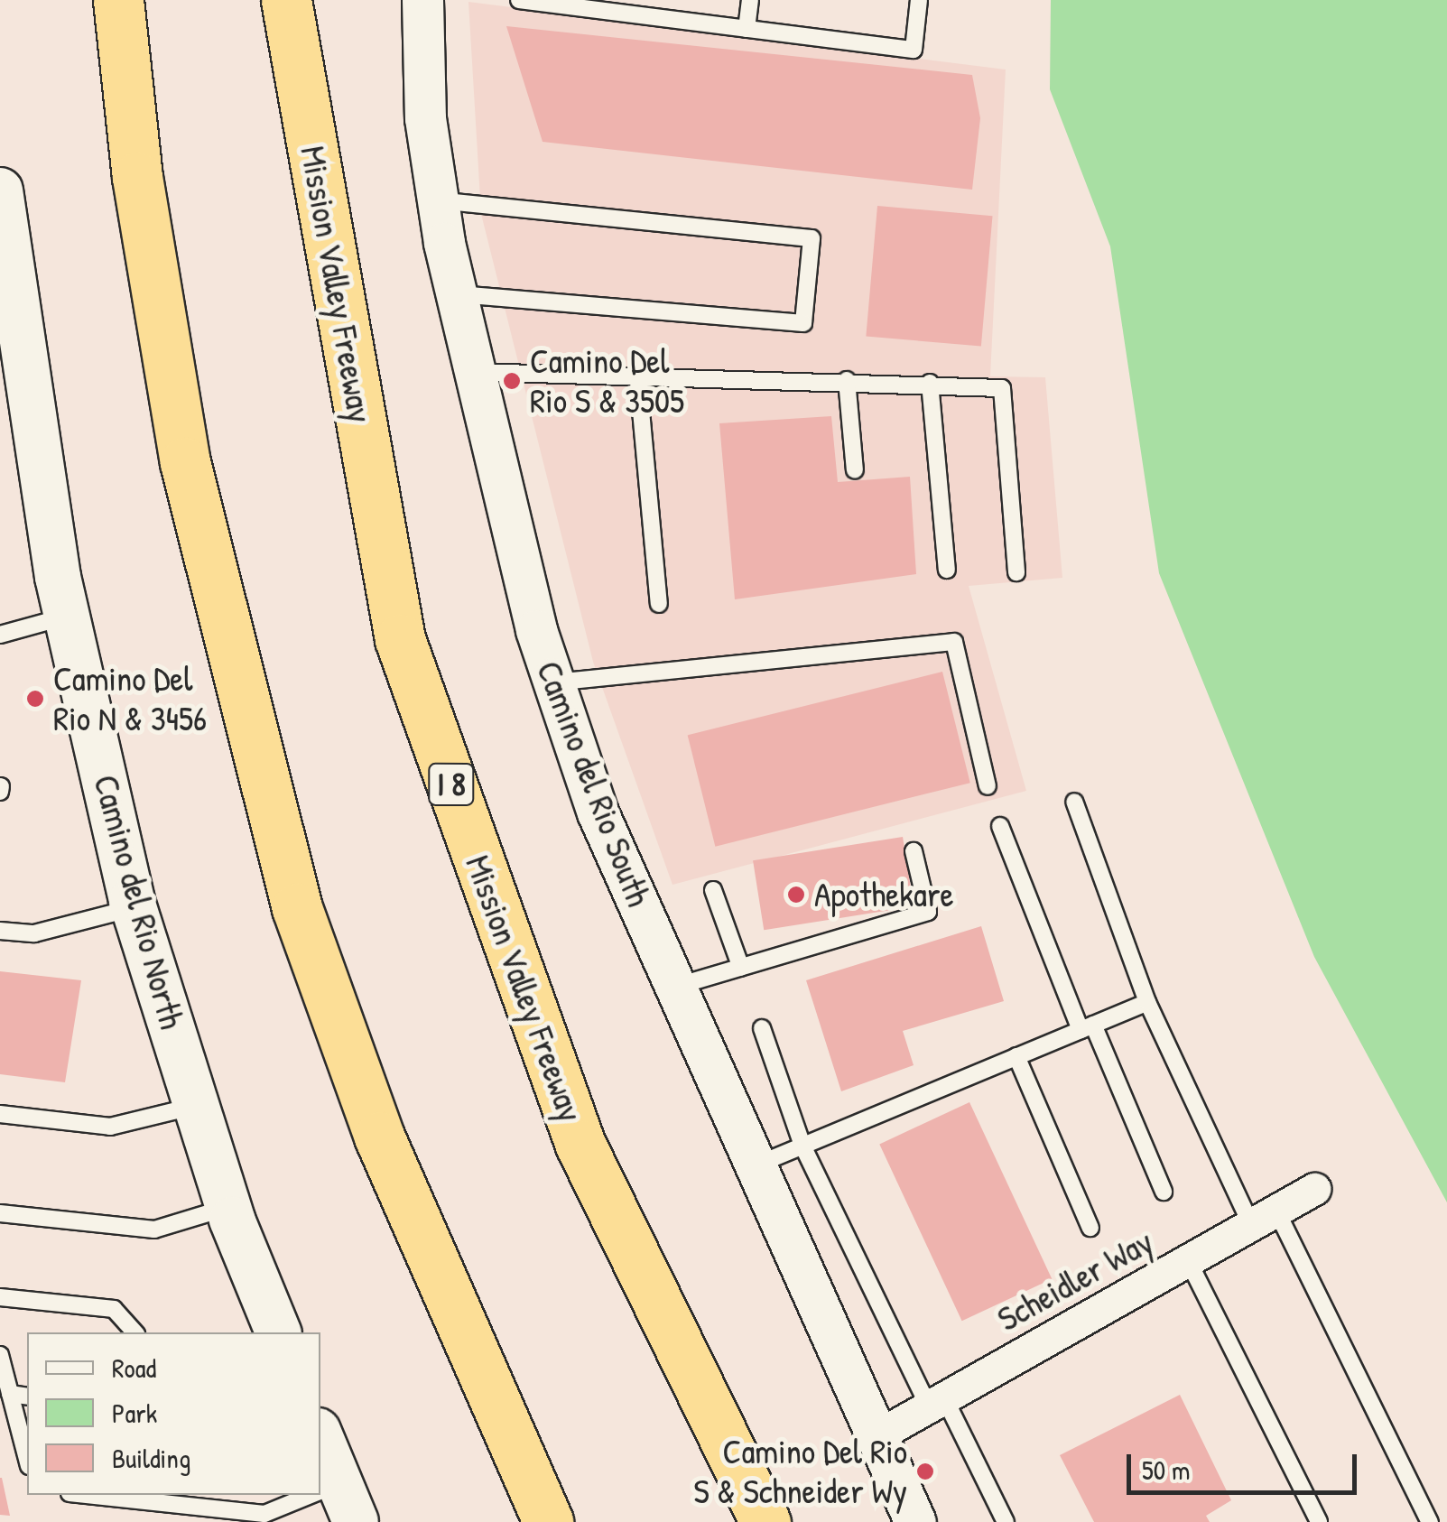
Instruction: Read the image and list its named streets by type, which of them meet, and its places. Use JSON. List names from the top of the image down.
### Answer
{
  "streets": {
    "highway": ["Mission Valley Freeway", "I 8"],
    "main road": ["Camino del Rio North"],
    "street": ["Camino del Rio South", "Scheidler Way"]
  },
  "crossings": [
    ["Camino del Rio South", "Scheidler Way"]
  ],
  "places": [
    "Camino Del Rio S & 3505",
    "Camino Del Rio N & 3456",
    "Apothekare",
    "Camino Del Rio S & Schneider Wy"
  ],
  "legend": ["Road", "Park", "Building"],
  "scale_bar": "50 m"
}
